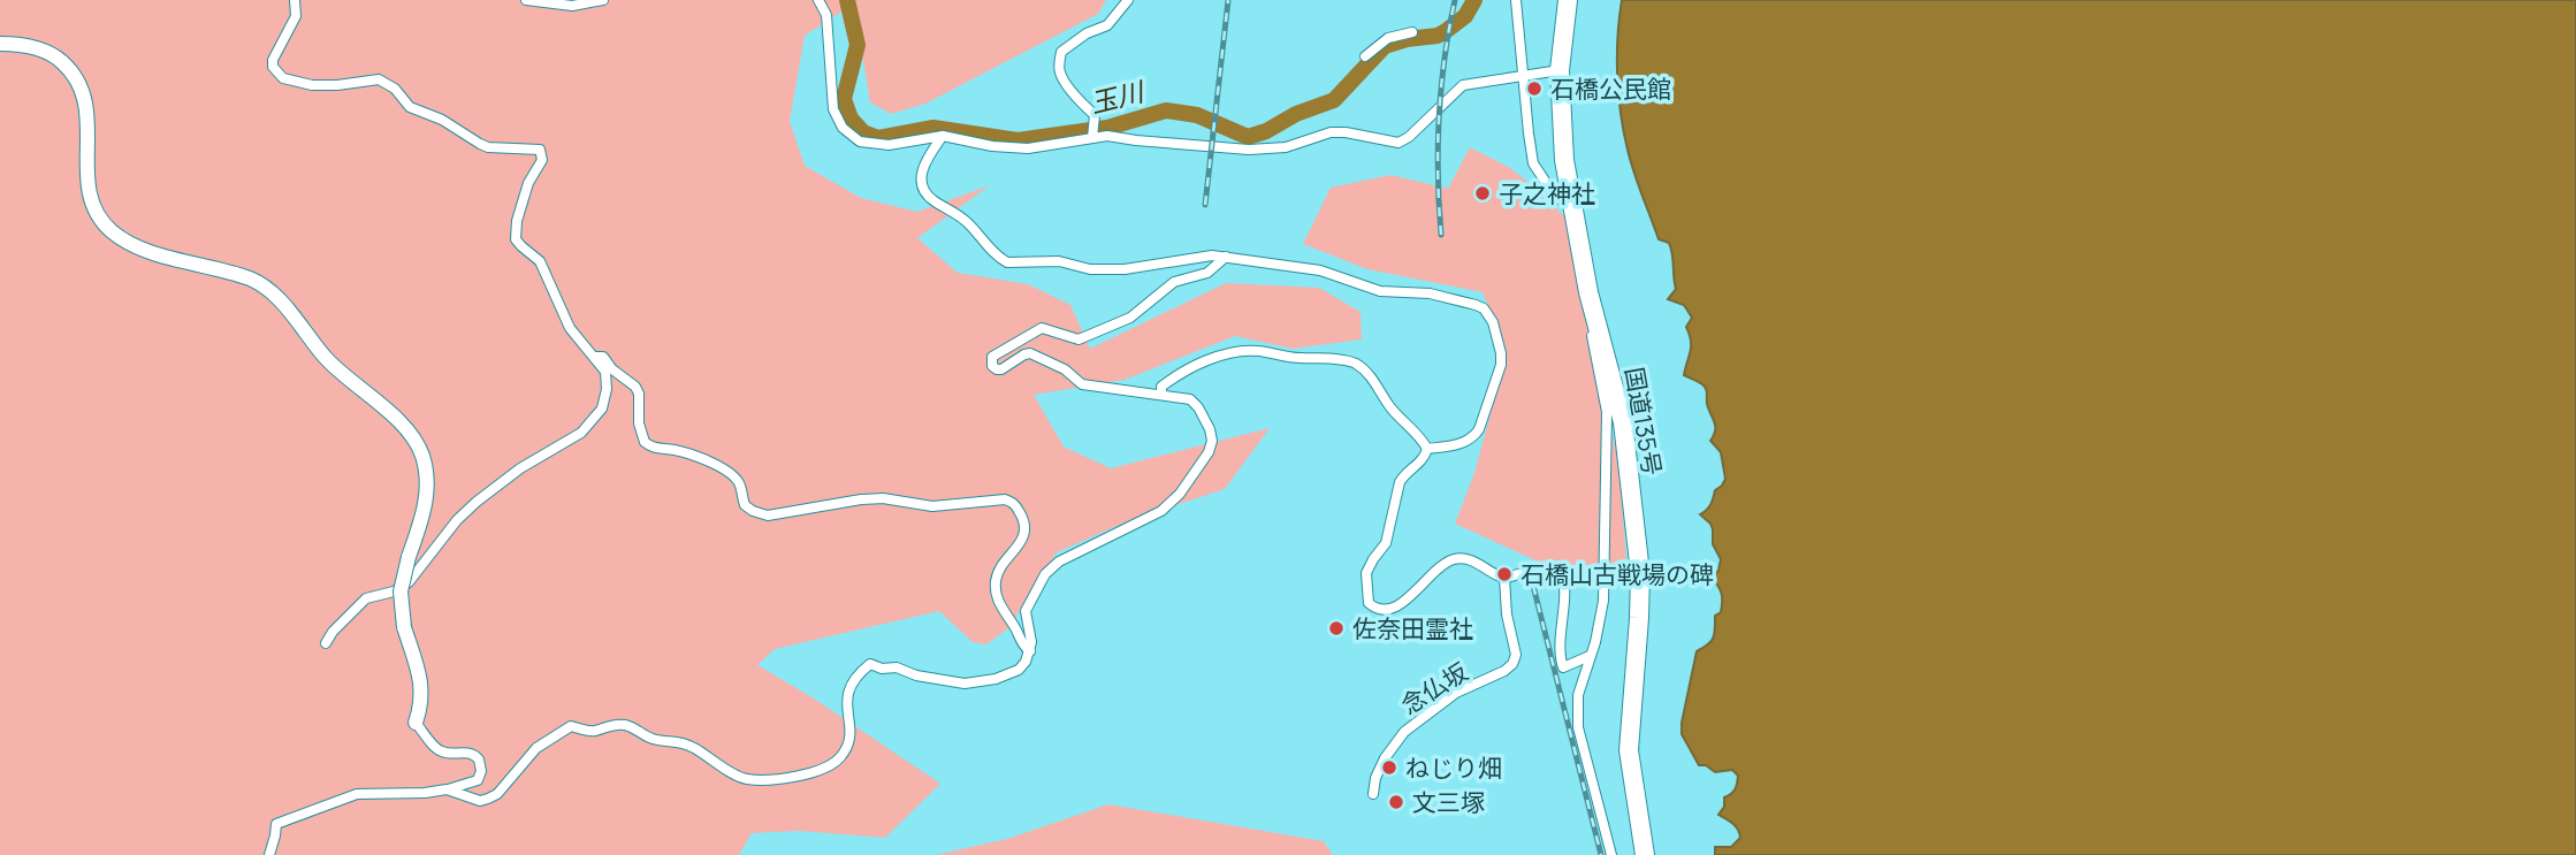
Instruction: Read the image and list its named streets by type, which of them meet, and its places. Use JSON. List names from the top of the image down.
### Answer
{
  "streets": {
    "highway": ["国道135号"],
    "street": ["念仏坂"]
  },
  "water": ["玉川"],
  "places": [
    "石橋公民館",
    "子之神社",
    "石橋山古戦場の碑",
    "佐奈田霊社",
    "ねじり畑",
    "文三塚"
  ]
}
